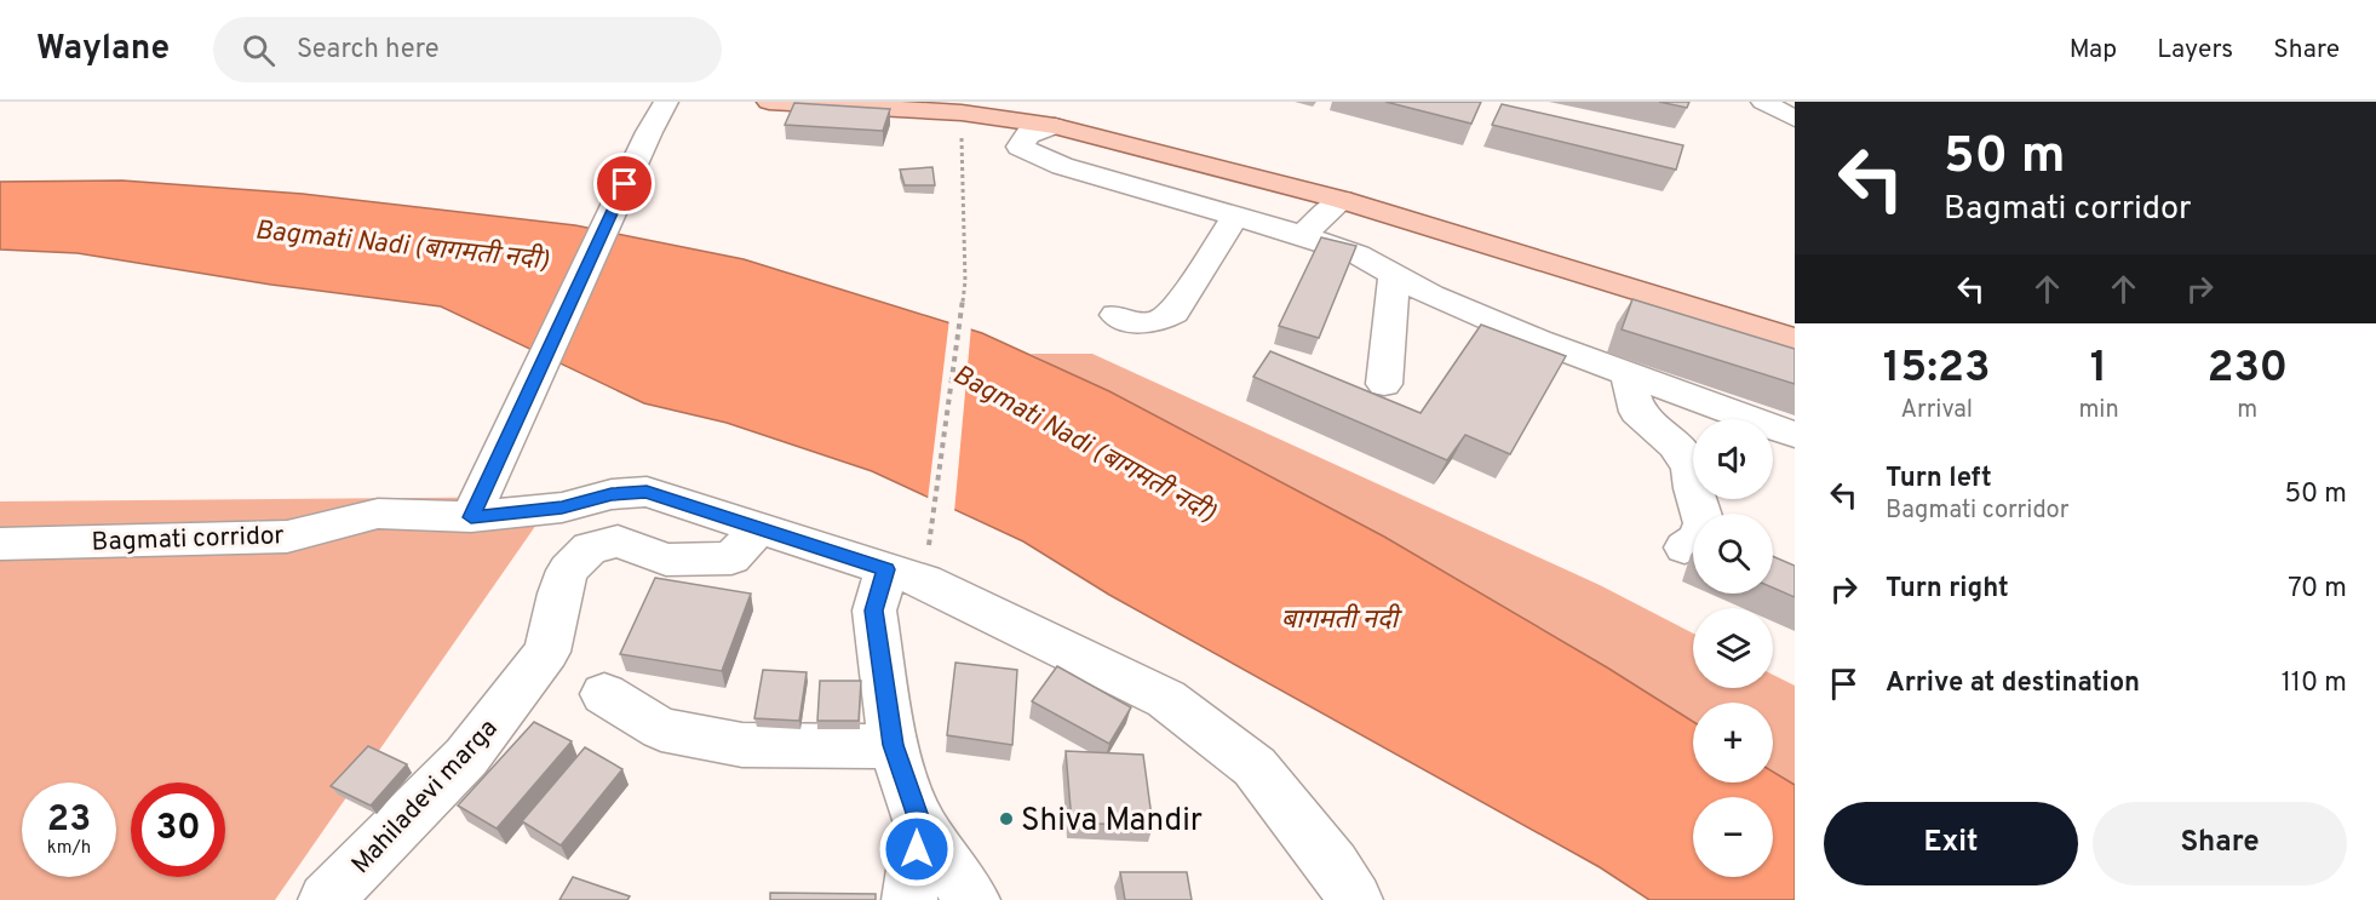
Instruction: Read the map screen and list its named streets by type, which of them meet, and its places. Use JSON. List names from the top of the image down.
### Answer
{
  "streets": {
    "street": ["Bagmati corridor", "Mahiladevi marga"]
  },
  "crossings": [
    ["Bagmati corridor", "Mahiladevi marga"]
  ],
  "water": ["Bagmati Nadi (बागमती नदी)", "बागमती नदी"],
  "places": ["Shiva Mandir"],
  "page": {
    "header": "Waylane",
    "search": "Search here",
    "nav": ["Map", "Layers", "Share"],
    "turn": ["50 m", "Bagmati corridor"],
    "eta": [
      "15:23",
      "Arrival",
      "1",
      "min",
      "230",
      "m"
    ],
    "map_buttons": ["+", "−"],
    "list": [
      {
        "name": "Turn left",
        "note": "Bagmati corridor",
        "value": "50 m"
      },
      {
        "name": "Turn right",
        "value": "70 m"
      },
      {
        "name": "Arrive at destination",
        "value": "110 m"
      }
    ],
    "speed": "23 km/h",
    "limit": "30",
    "buttons": ["Exit", "Share"]
  }
}
